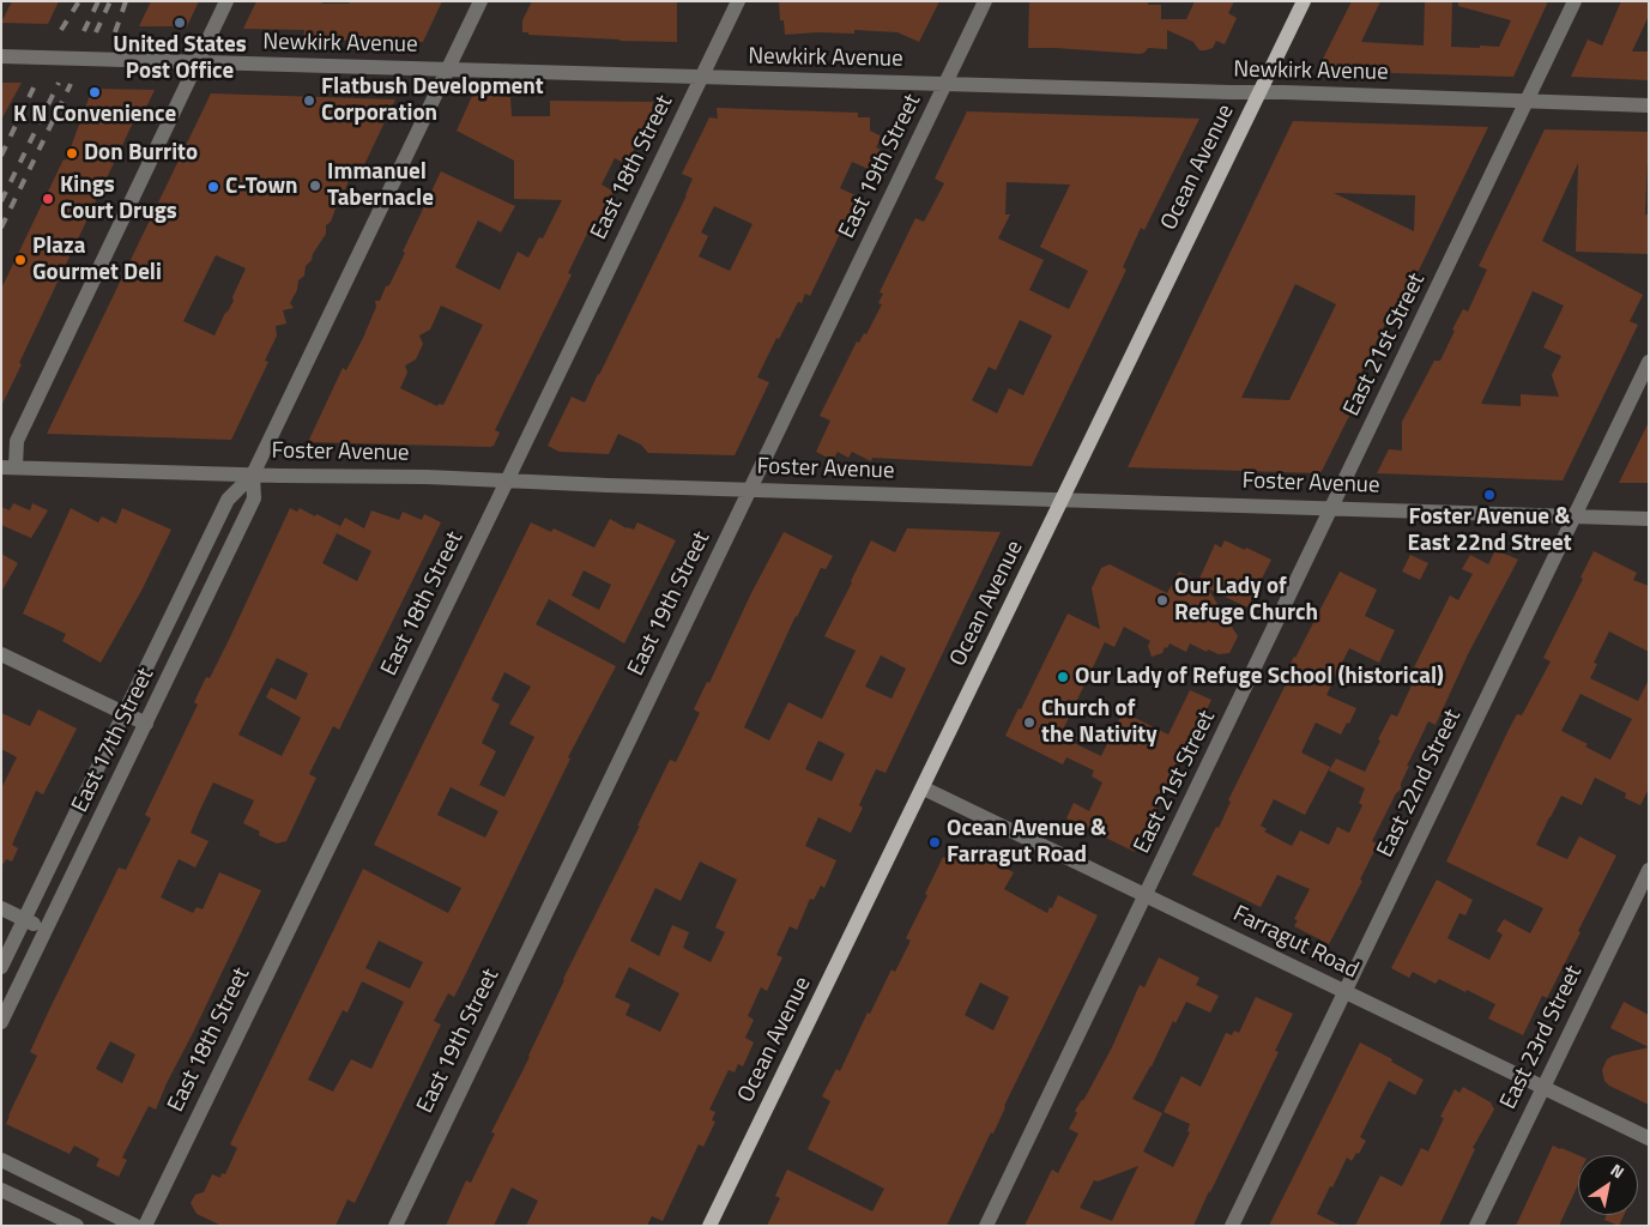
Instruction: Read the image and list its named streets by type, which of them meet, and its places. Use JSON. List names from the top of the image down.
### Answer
{
  "streets": {
    "main road": ["Ocean Avenue"],
    "street": [
      "Newkirk Avenue",
      "East 19th Street",
      "East 18th Street",
      "East 21st Street",
      "Foster Avenue",
      "East 17th Street",
      "East 22nd Street",
      "Farragut Road",
      "East 23rd Street"
    ]
  },
  "crossings": [
    ["Newkirk Avenue", "East 19th Street"],
    ["Newkirk Avenue", "East 18th Street"],
    ["Newkirk Avenue", "Ocean Avenue"],
    ["Newkirk Avenue", "East 21st Street"],
    ["Newkirk Avenue", "East 17th Street"],
    ["East 19th Street", "Foster Avenue"],
    ["East 18th Street", "Foster Avenue"],
    ["Ocean Avenue", "Foster Avenue"],
    ["Ocean Avenue", "Farragut Road"],
    ["East 21st Street", "Foster Avenue"],
    ["East 21st Street", "Farragut Road"],
    ["Foster Avenue", "East 17th Street"],
    ["Foster Avenue", "East 22nd Street"],
    ["East 22nd Street", "Farragut Road"],
    ["Farragut Road", "East 23rd Street"]
  ],
  "places": [
    "United States Post Office",
    "K N Convenience",
    "Flatbush Development Corporation",
    "Don Burrito",
    "Immanuel Tabernacle",
    "C-Town",
    "Kings Court Drugs",
    "Plaza Gourmet Deli",
    "Foster Avenue & East 22nd Street",
    "Our Lady of Refuge Church",
    "Our Lady of Refuge School (historical)",
    "Church of the Nativity",
    "Ocean Avenue & Farragut Road"
  ],
  "north": "top right"
}
